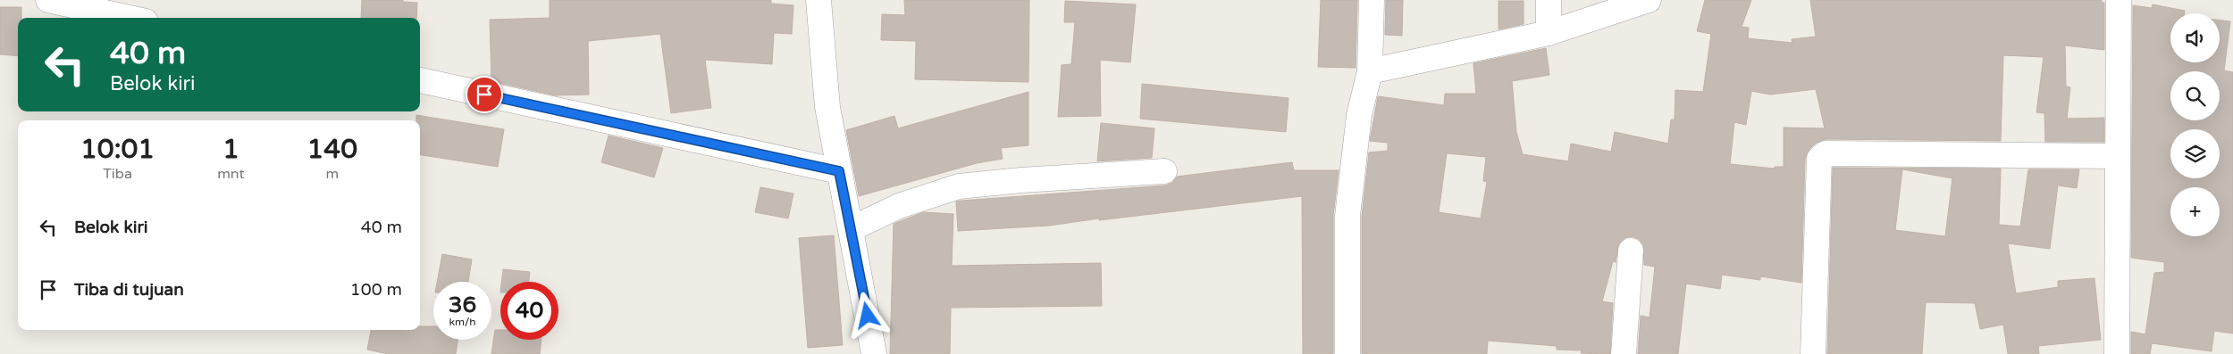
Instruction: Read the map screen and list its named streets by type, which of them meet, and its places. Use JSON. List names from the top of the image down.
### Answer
{
  "page": {
    "map_buttons": "+",
    "turn": ["40 m", "Belok kiri"],
    "eta": [
      "10:01",
      "Tiba",
      "1",
      "mnt",
      "140",
      "m"
    ],
    "list": [
      {
        "name": "Belok kiri",
        "value": "40 m"
      },
      {
        "name": "Tiba di tujuan",
        "value": "100 m"
      }
    ],
    "speed": "36 km/h",
    "limit": "40"
  }
}
